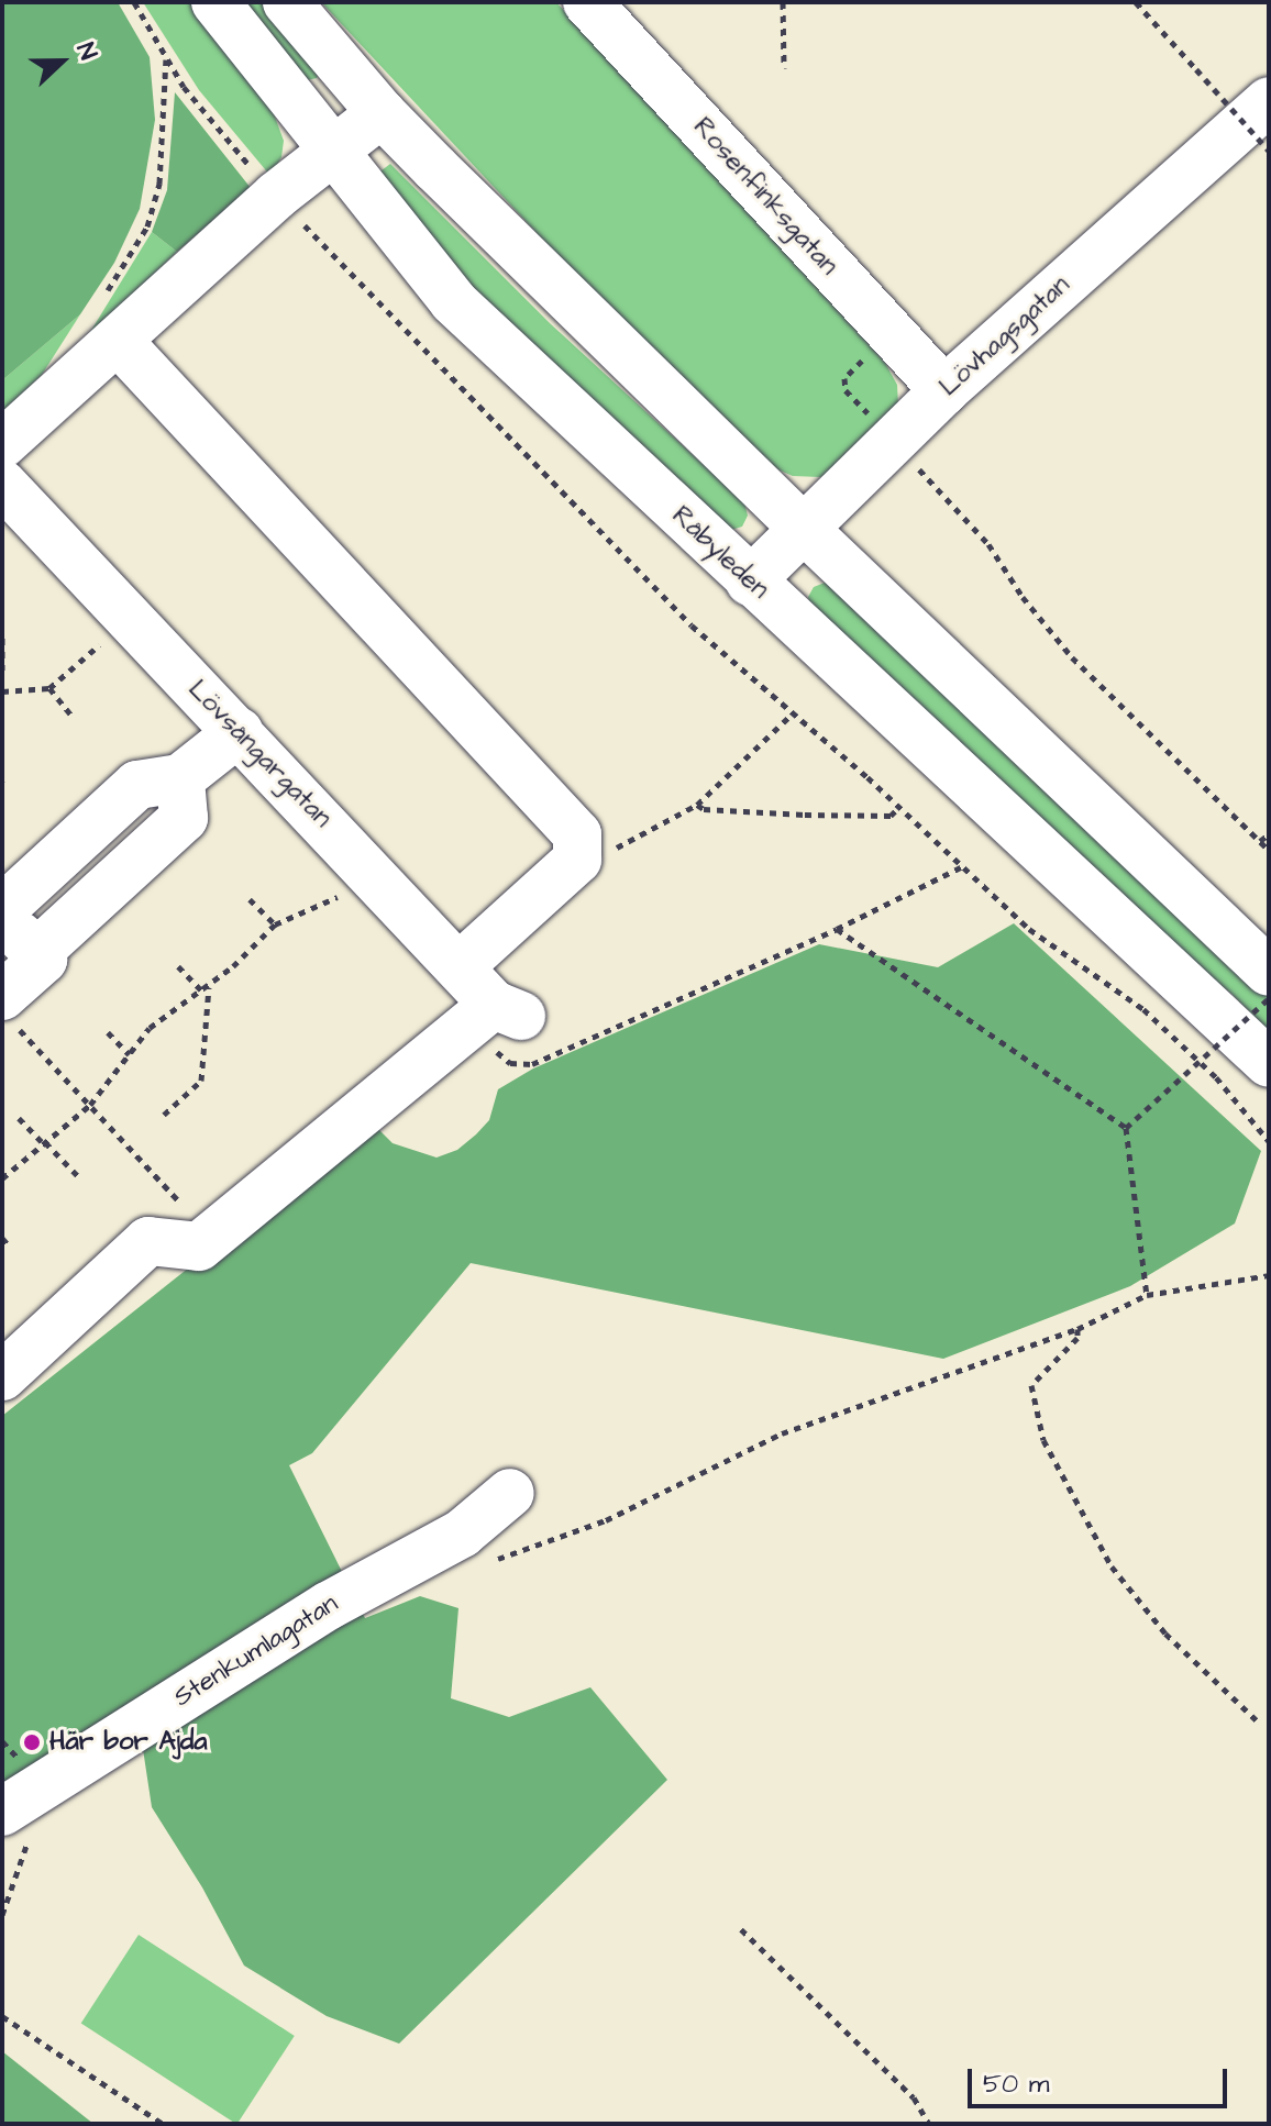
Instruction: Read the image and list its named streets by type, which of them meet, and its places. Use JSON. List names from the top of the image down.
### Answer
{
  "streets": {
    "street": [
      "Rosenfinksgatan",
      "Lövhagsgatan",
      "Råbyleden",
      "Lövsångargatan",
      "Stenkumlagatan"
    ]
  },
  "crossings": [
    ["Rosenfinksgatan", "Lövhagsgatan"],
    ["Lövhagsgatan", "Råbyleden"]
  ],
  "places": ["Här bor Ajda"],
  "scale_bar": "50 m",
  "north": "right"
}
